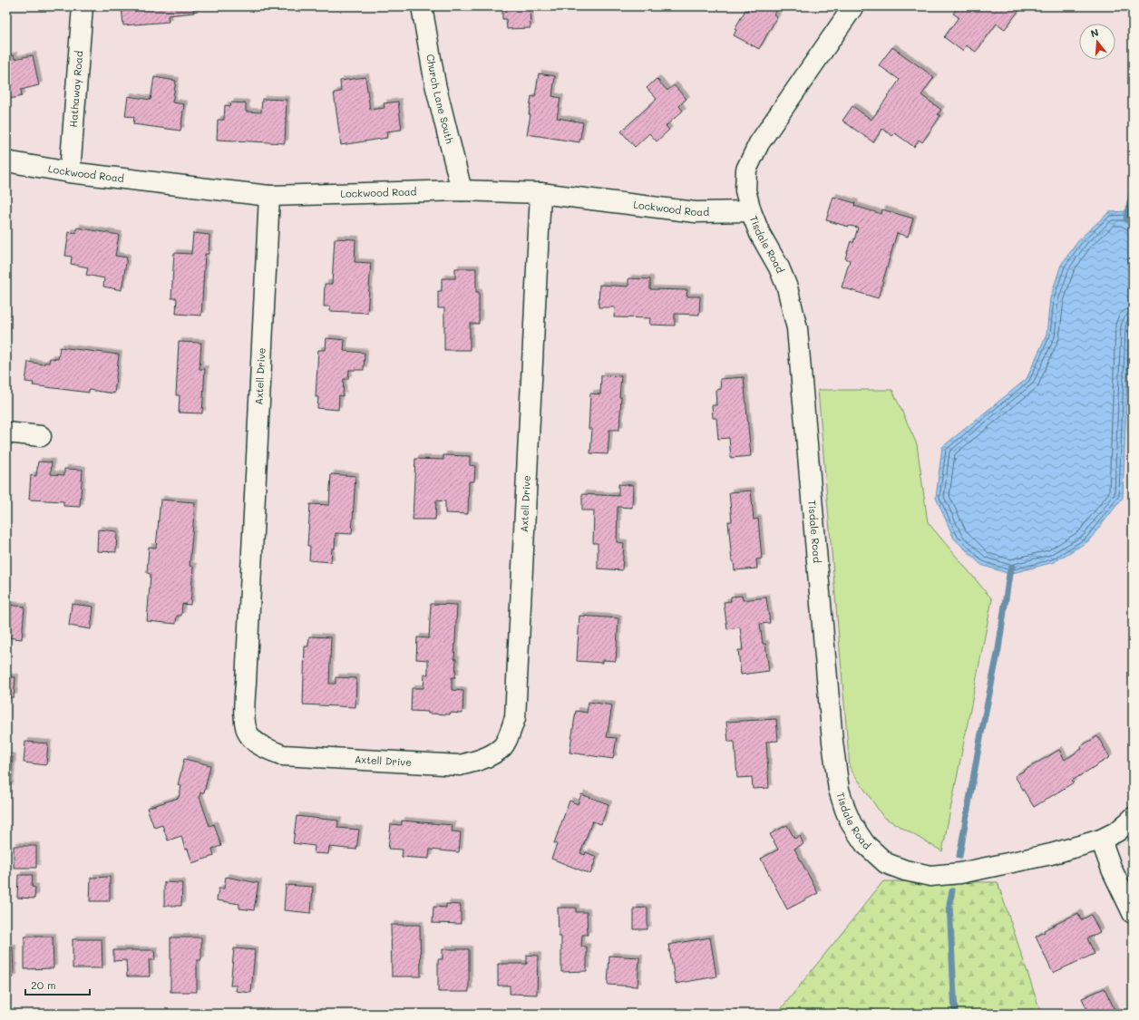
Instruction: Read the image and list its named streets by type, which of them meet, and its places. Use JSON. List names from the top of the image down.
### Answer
{
  "streets": {
    "street": [
      "Hathaway Road",
      "Church Lane South",
      "Lockwood Road",
      "Tisdale Road",
      "Axtell Drive"
    ]
  },
  "crossings": [
    ["Hathaway Road", "Lockwood Road"],
    ["Church Lane South", "Lockwood Road"],
    ["Lockwood Road", "Tisdale Road"],
    ["Lockwood Road", "Axtell Drive"]
  ],
  "scale_bar": "20 m",
  "north": "top"
}
